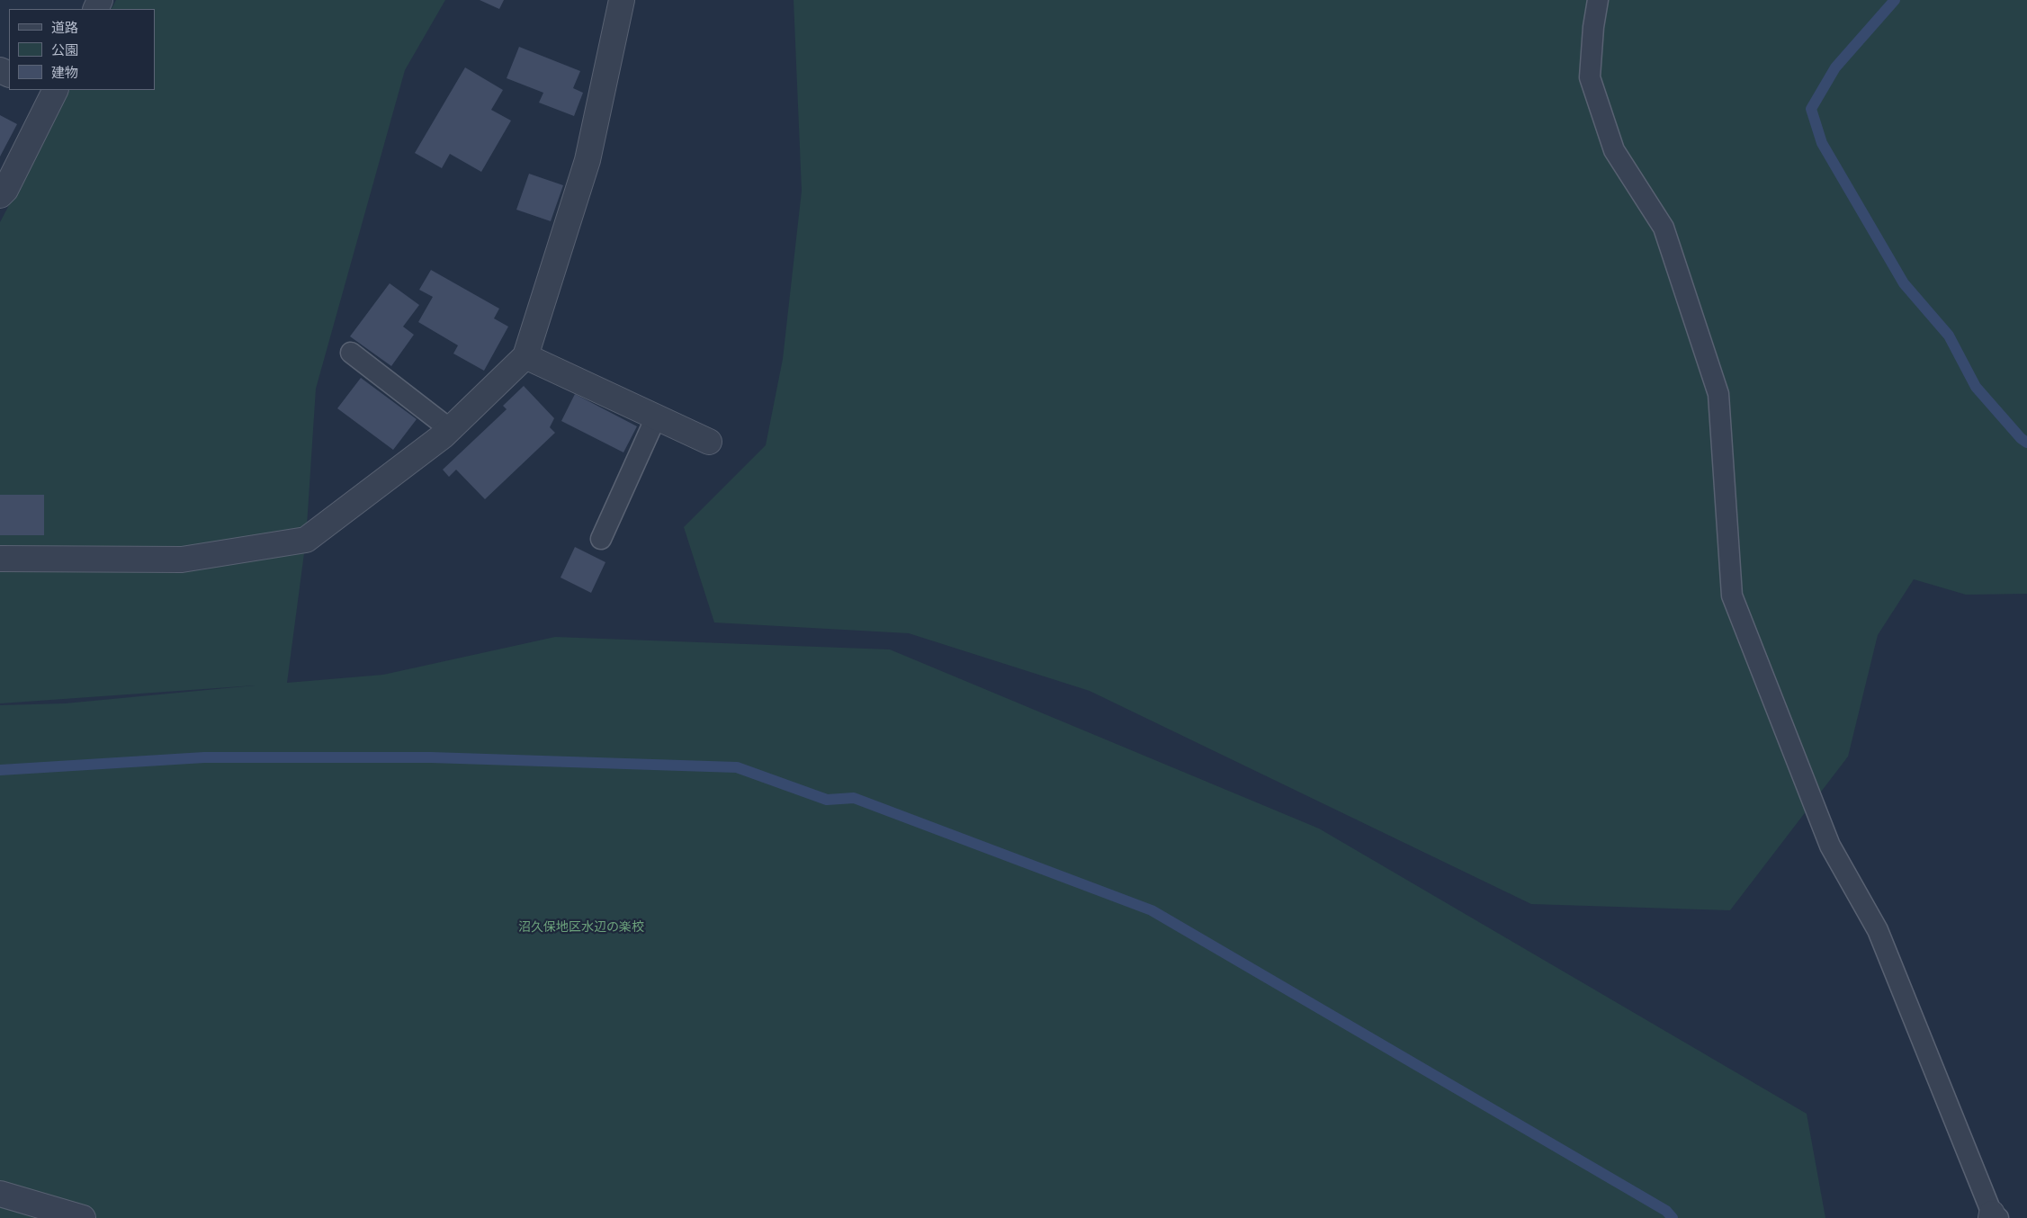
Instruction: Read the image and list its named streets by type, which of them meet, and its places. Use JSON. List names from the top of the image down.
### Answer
{
  "parks": ["沼久保地区水辺の楽校"],
  "legend": ["道路", "公園", "建物"]
}
